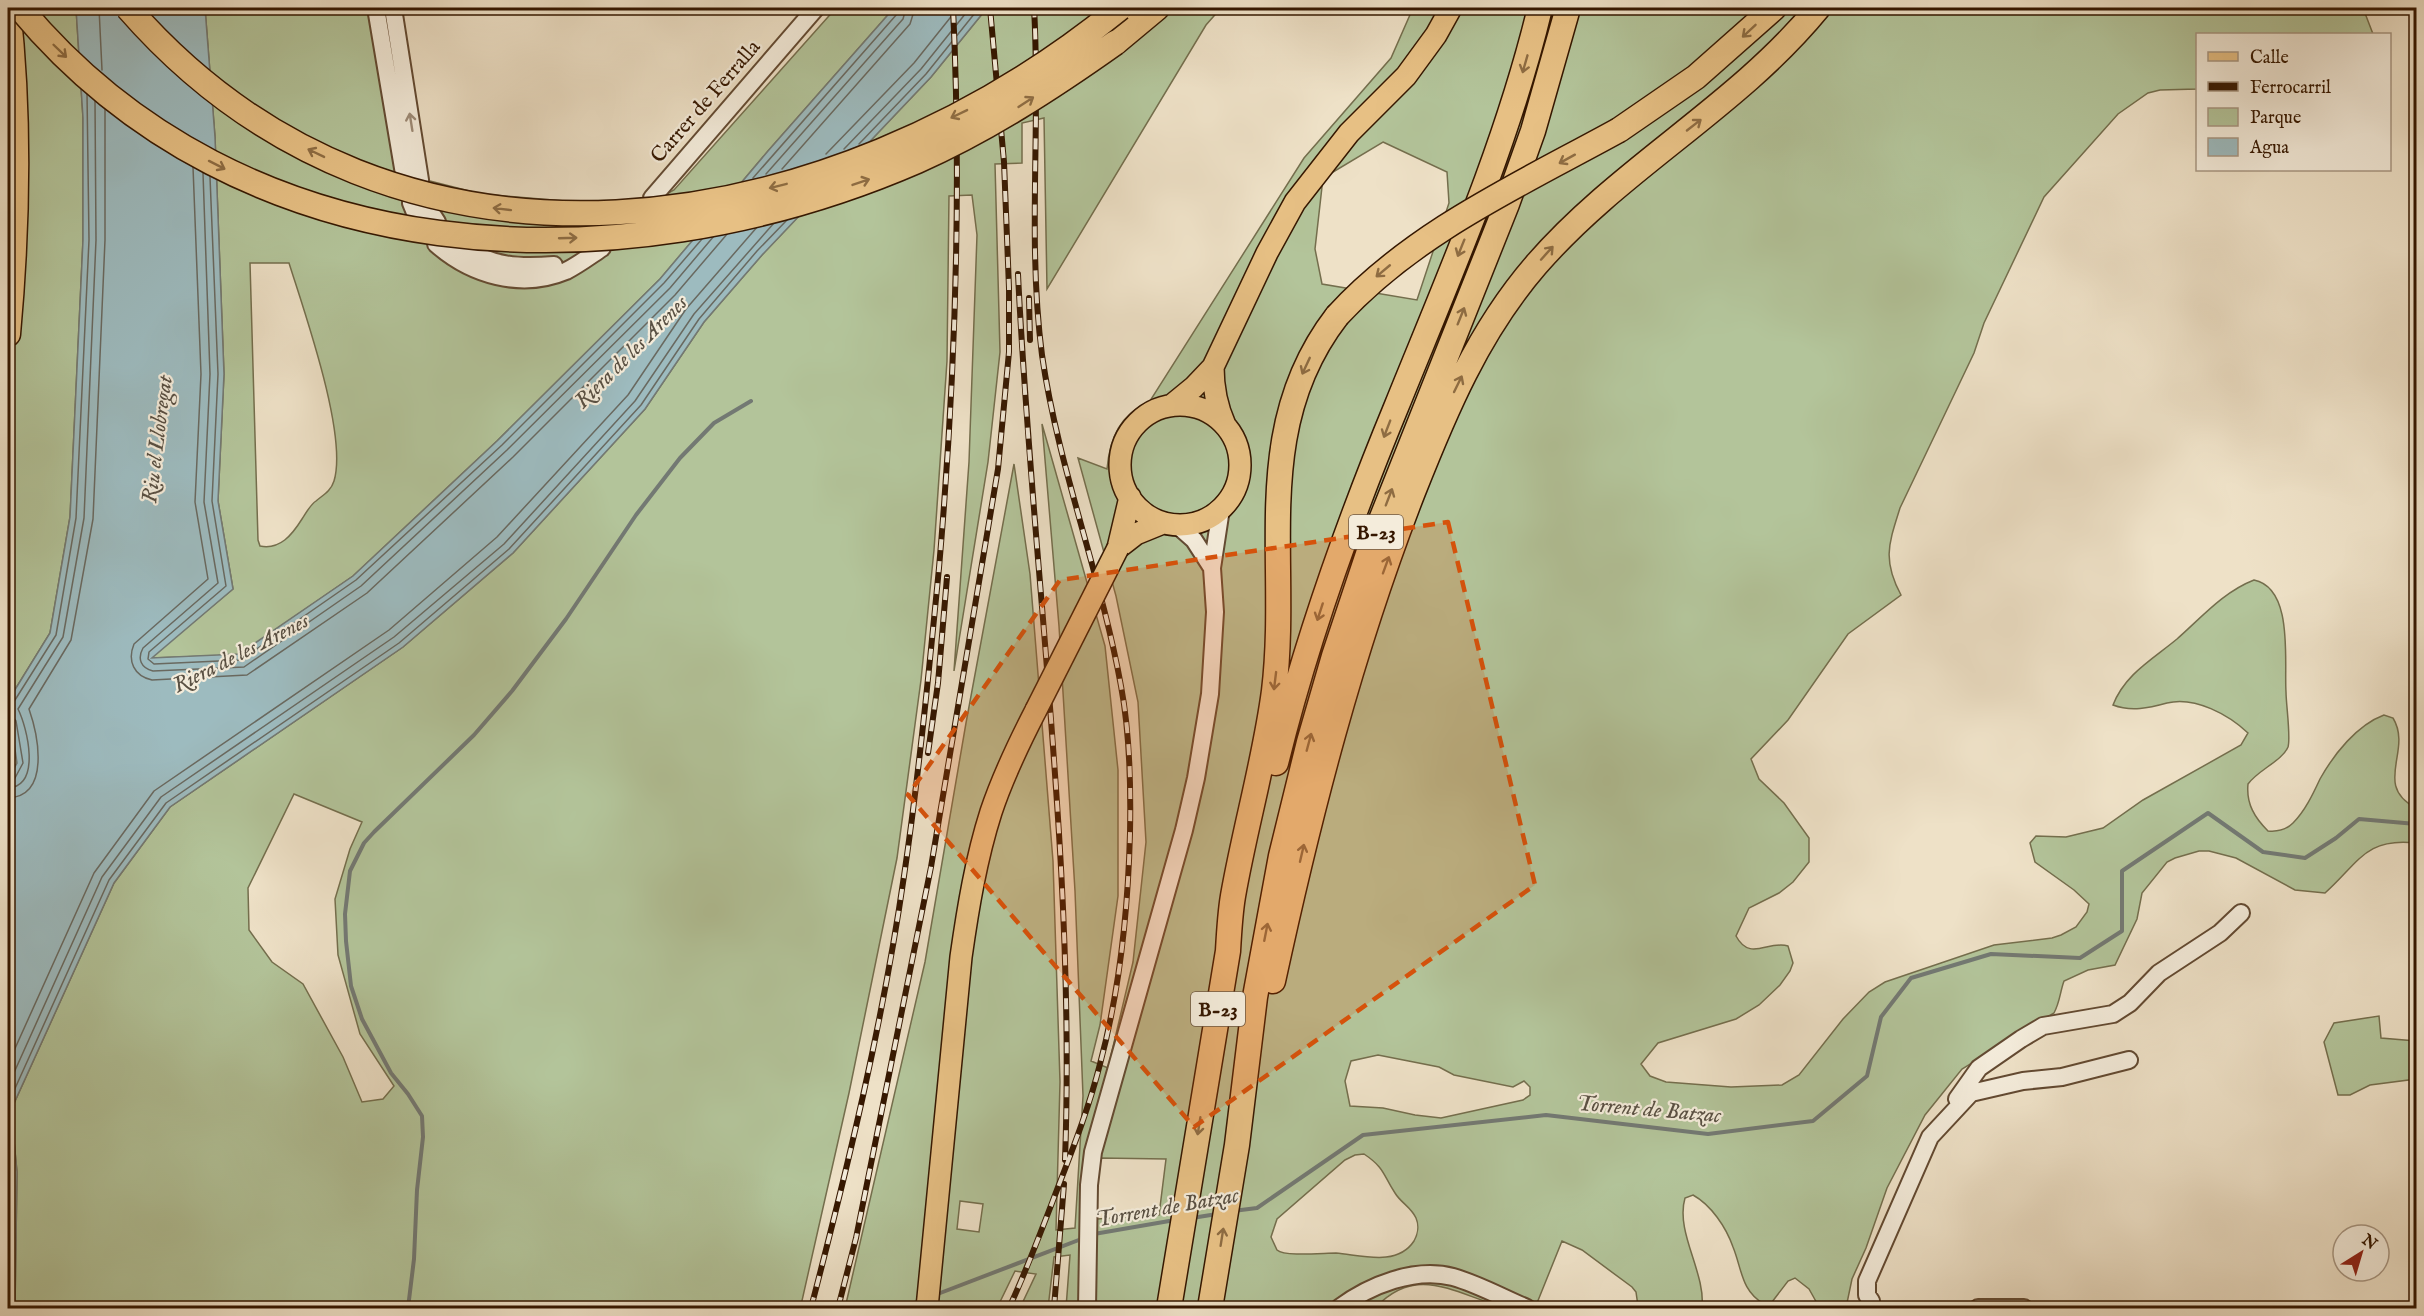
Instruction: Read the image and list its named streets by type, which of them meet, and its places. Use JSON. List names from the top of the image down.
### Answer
{
  "streets": {
    "highway": ["B-23"],
    "street": ["Carrer de Ferralla"]
  },
  "water": ["Riera de les Arenes", "Riu el Llobregat", "Torrent de Batzac"],
  "legend": [
    "Calle",
    "Ferrocarril",
    "Parque",
    "Agua"
  ],
  "north": "top right"
}
